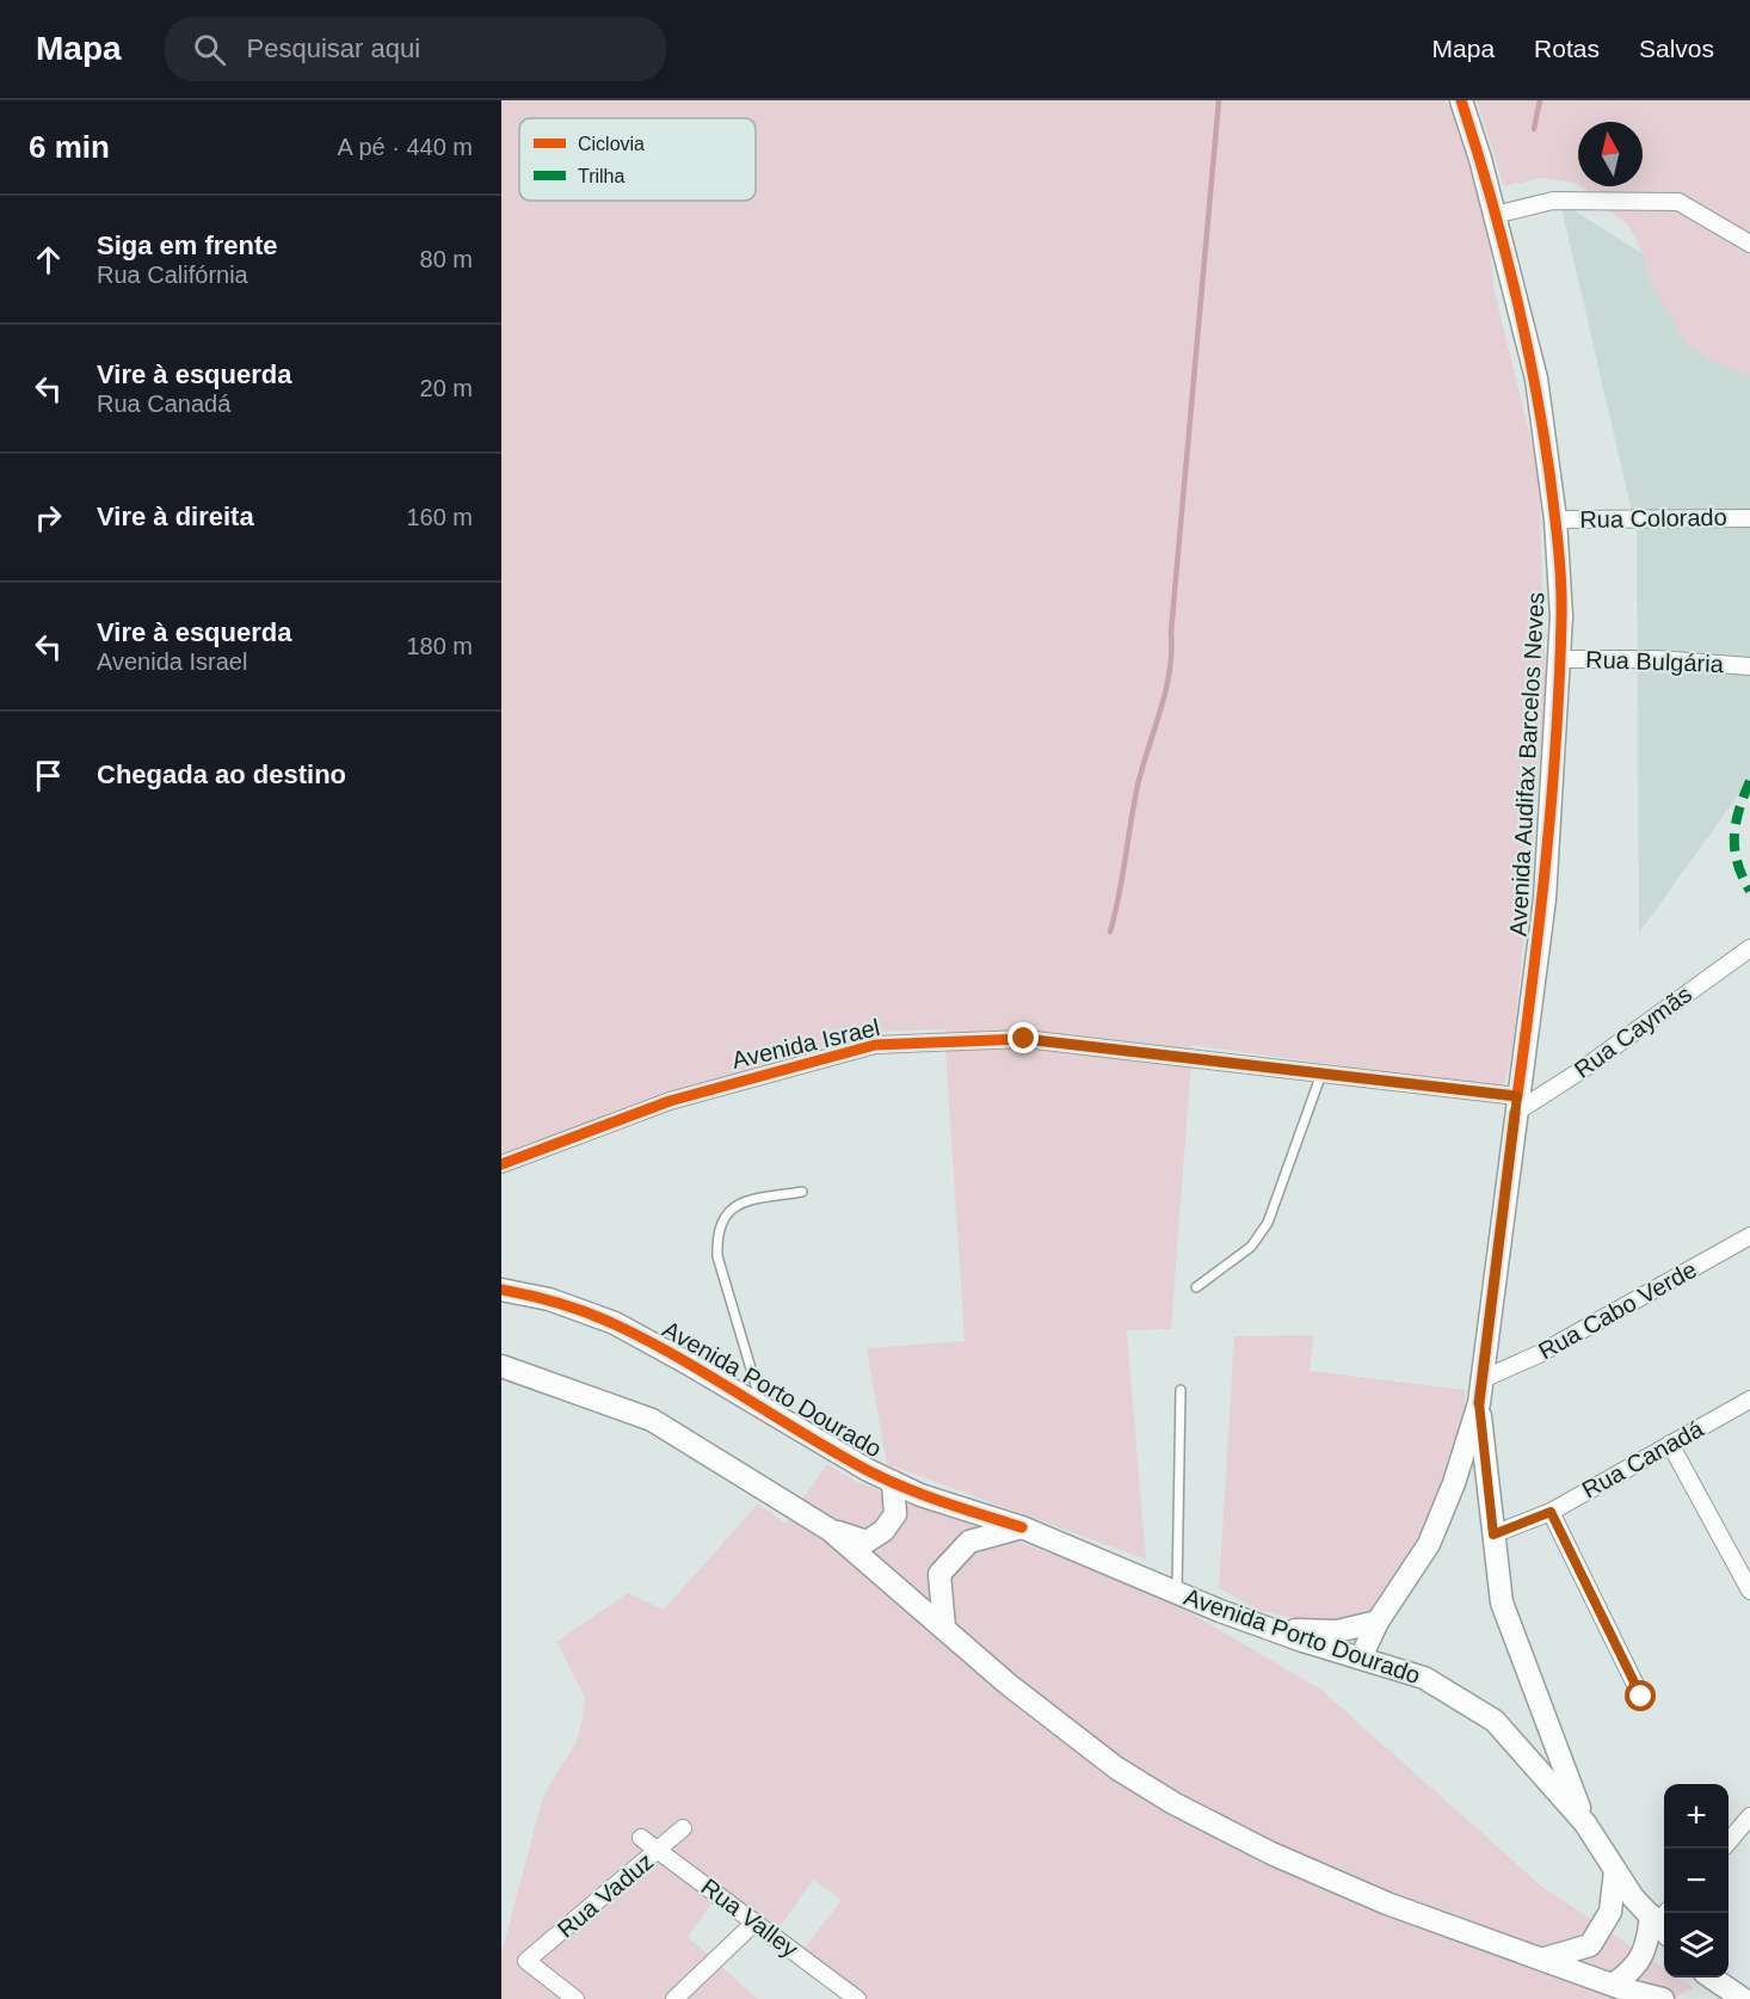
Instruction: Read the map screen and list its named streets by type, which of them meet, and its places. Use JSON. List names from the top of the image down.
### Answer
{
  "streets": {
    "main road": ["Avenida Audifax Barcelos Neves", "Avenida Porto Dourado"],
    "street": [
      "Rua Colorado",
      "Rua Bulgária",
      "Rua Caymãs",
      "Avenida Israel",
      "Rua Cabo Verde",
      "Rua Canadá",
      "Rua Vaduz",
      "Rua Valley"
    ]
  },
  "crossings": [
    ["Rua Colorado", "Avenida Audifax Barcelos Neves"],
    ["Rua Bulgária", "Avenida Audifax Barcelos Neves"],
    ["Avenida Audifax Barcelos Neves", "Rua Caymãs"],
    ["Avenida Audifax Barcelos Neves", "Avenida Israel"],
    ["Avenida Audifax Barcelos Neves", "Rua Cabo Verde"],
    ["Avenida Audifax Barcelos Neves", "Avenida Porto Dourado"],
    ["Avenida Audifax Barcelos Neves", "Rua Canadá"],
    ["Rua Caymãs", "Avenida Israel"],
    ["Rua Vaduz", "Rua Valley"]
  ],
  "legend": ["Ciclovia", "Trilha"],
  "north": "top",
  "page": {
    "header": "Mapa",
    "search": "Pesquisar aqui",
    "nav": ["Mapa", "Rotas", "Salvos"],
    "heading": ["6 min", "A pé · 440 m"],
    "list": [
      ["Siga em frente", "Rua Califórnia", "80 m"],
      ["Vire à esquerda", "Rua Canadá", "20 m"],
      ["Vire à direita", "160 m"],
      ["Vire à esquerda", "Avenida Israel", "180 m"],
      "Chegada ao destino"
    ],
    "map_buttons": ["+", "−"]
  }
}
